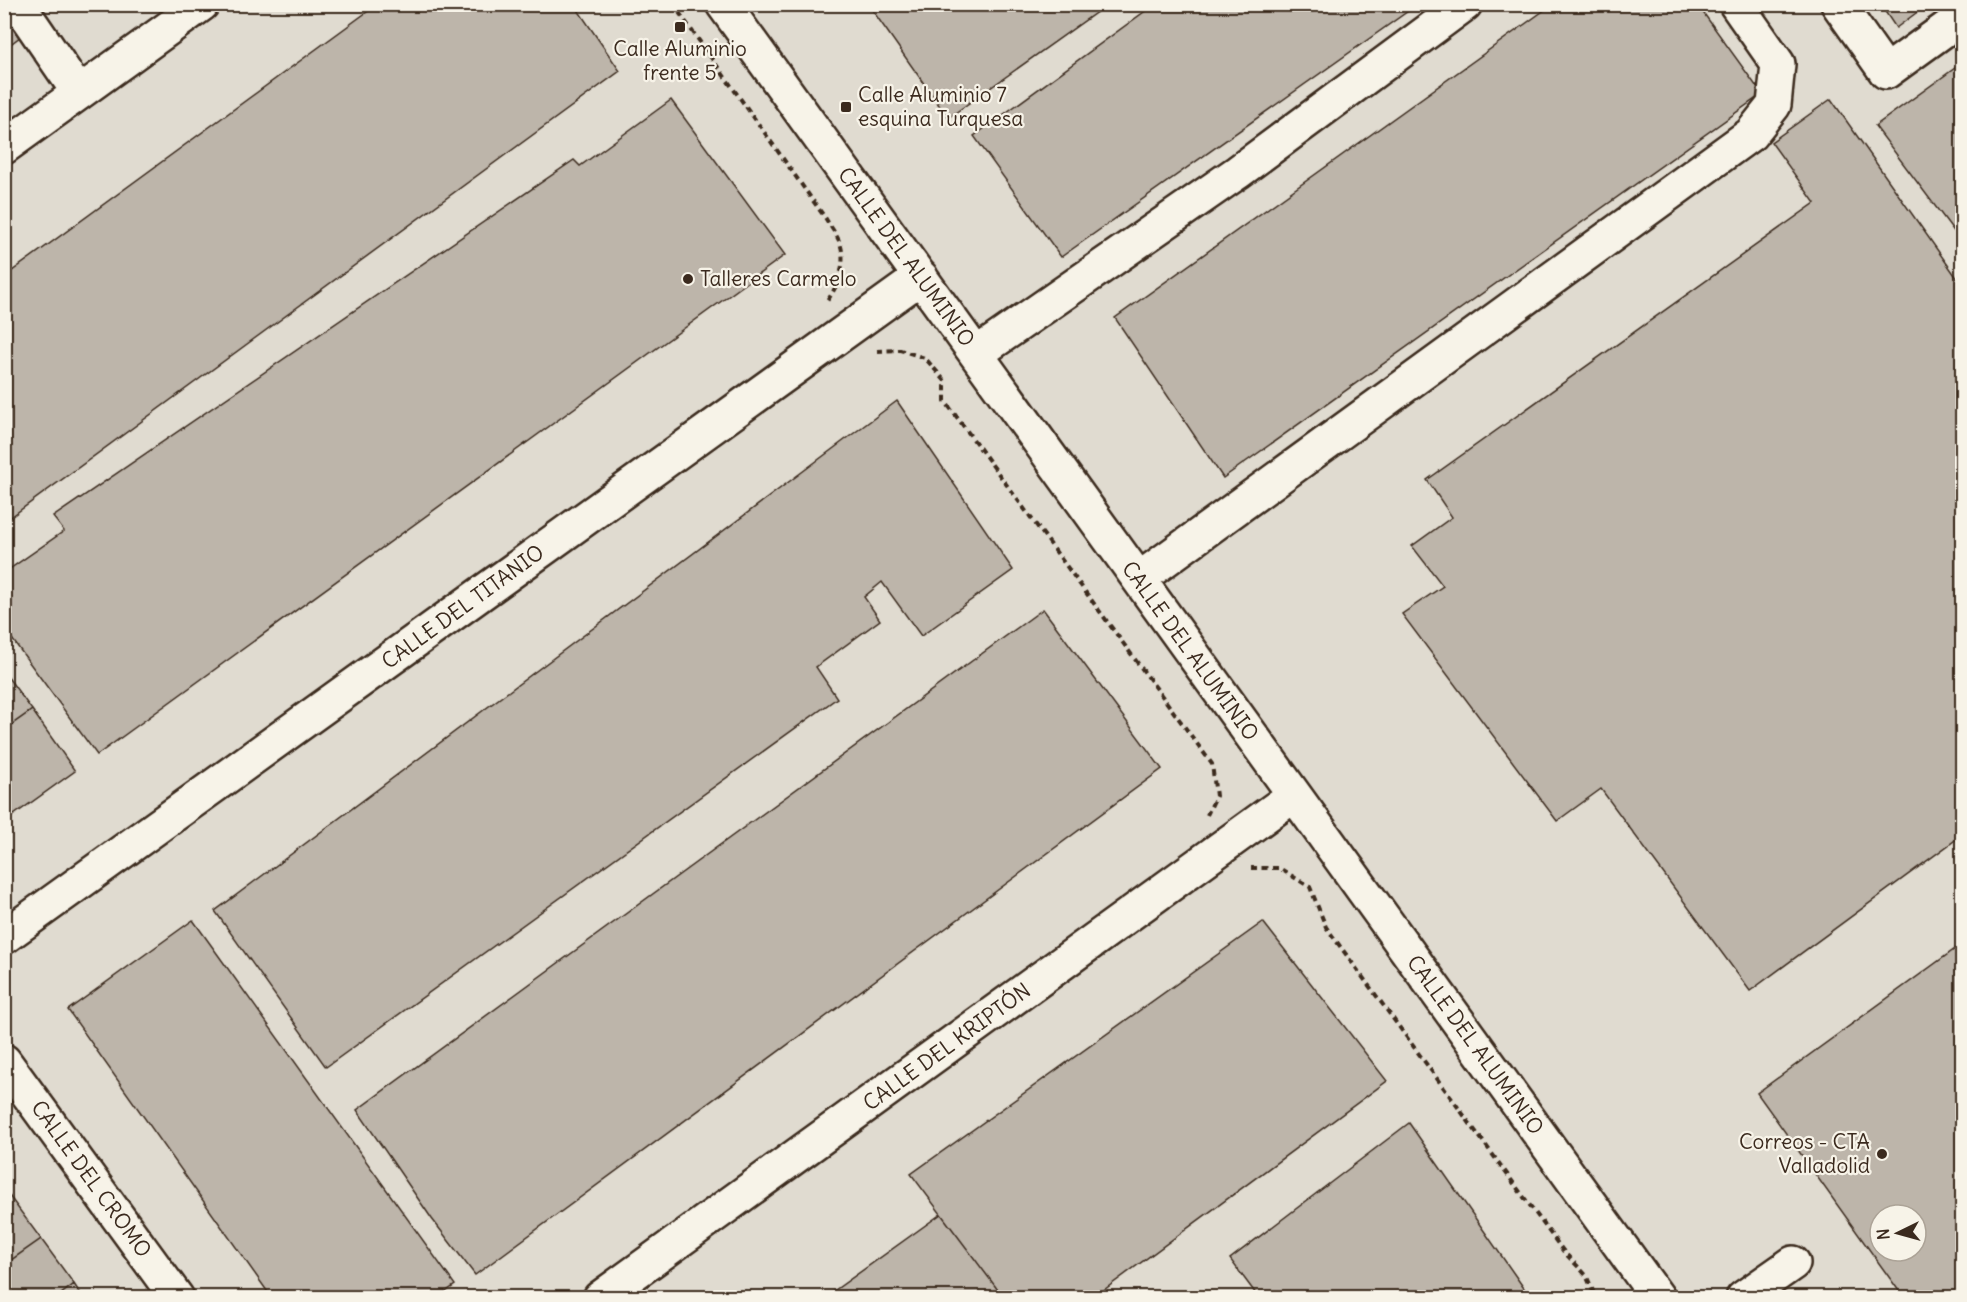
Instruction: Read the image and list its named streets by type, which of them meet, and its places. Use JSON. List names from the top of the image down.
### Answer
{
  "streets": {
    "street": [
      "CALLE DEL ALUMINIO",
      "CALLE DEL TITANIO",
      "CALLE DEL KRIPTÓN",
      "CALLE DEL CROMO"
    ]
  },
  "crossings": [
    ["CALLE DEL ALUMINIO", "CALLE DEL TITANIO"],
    ["CALLE DEL ALUMINIO", "CALLE DEL KRIPTÓN"]
  ],
  "places": {
    "transit": ["Calle Aluminio frente 5", "Calle Aluminio 7 esquina Turquesa"],
    "other": ["Talleres Carmelo", "Correos - CTA Valladolid"]
  },
  "north": "left"
}
